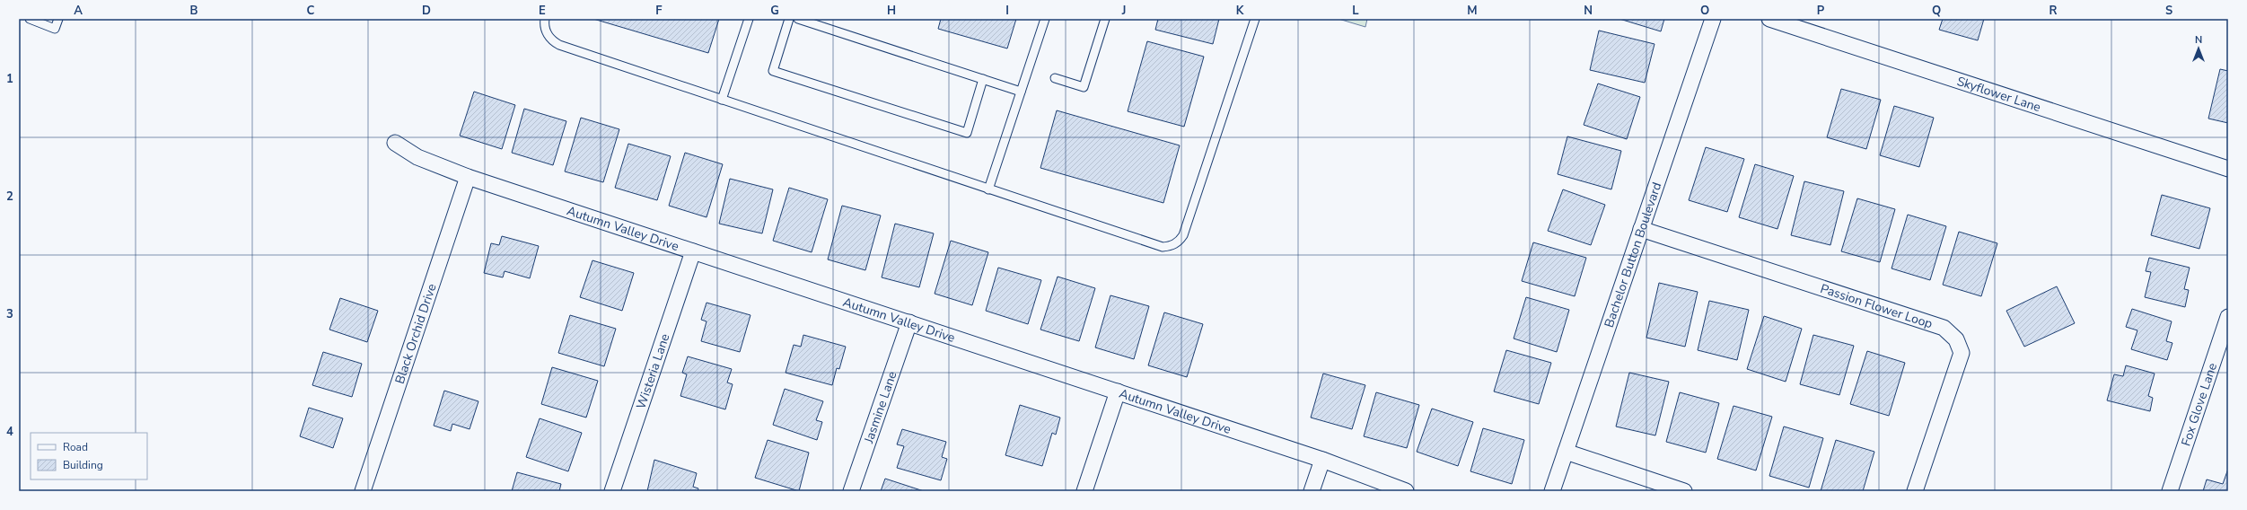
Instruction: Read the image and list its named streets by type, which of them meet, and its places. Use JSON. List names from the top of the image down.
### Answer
{
  "streets": {
    "street": [
      "Skyflower Lane",
      "Autumn Valley Drive",
      "Bachelor Button Boulevard",
      "Passion Flower Loop",
      "Black Orchid Drive",
      "Wisteria Lane",
      "Fox Glove Lane",
      "Jasmine Lane"
    ]
  },
  "crossings": [
    ["Autumn Valley Drive", "Black Orchid Drive"],
    ["Autumn Valley Drive", "Wisteria Lane"],
    ["Autumn Valley Drive", "Jasmine Lane"],
    ["Bachelor Button Boulevard", "Passion Flower Loop"]
  ],
  "legend": ["Road", "Building"],
  "north": "top",
  "grid": {
    "columns": [
      "A",
      "B",
      "C",
      "D",
      "E",
      "F",
      "G",
      "H",
      "I",
      "J",
      "K",
      "L",
      "M",
      "N",
      "O",
      "P",
      "Q",
      "R",
      "S"
    ],
    "rows": [
      "1",
      "2",
      "3",
      "4"
    ]
  }
}
